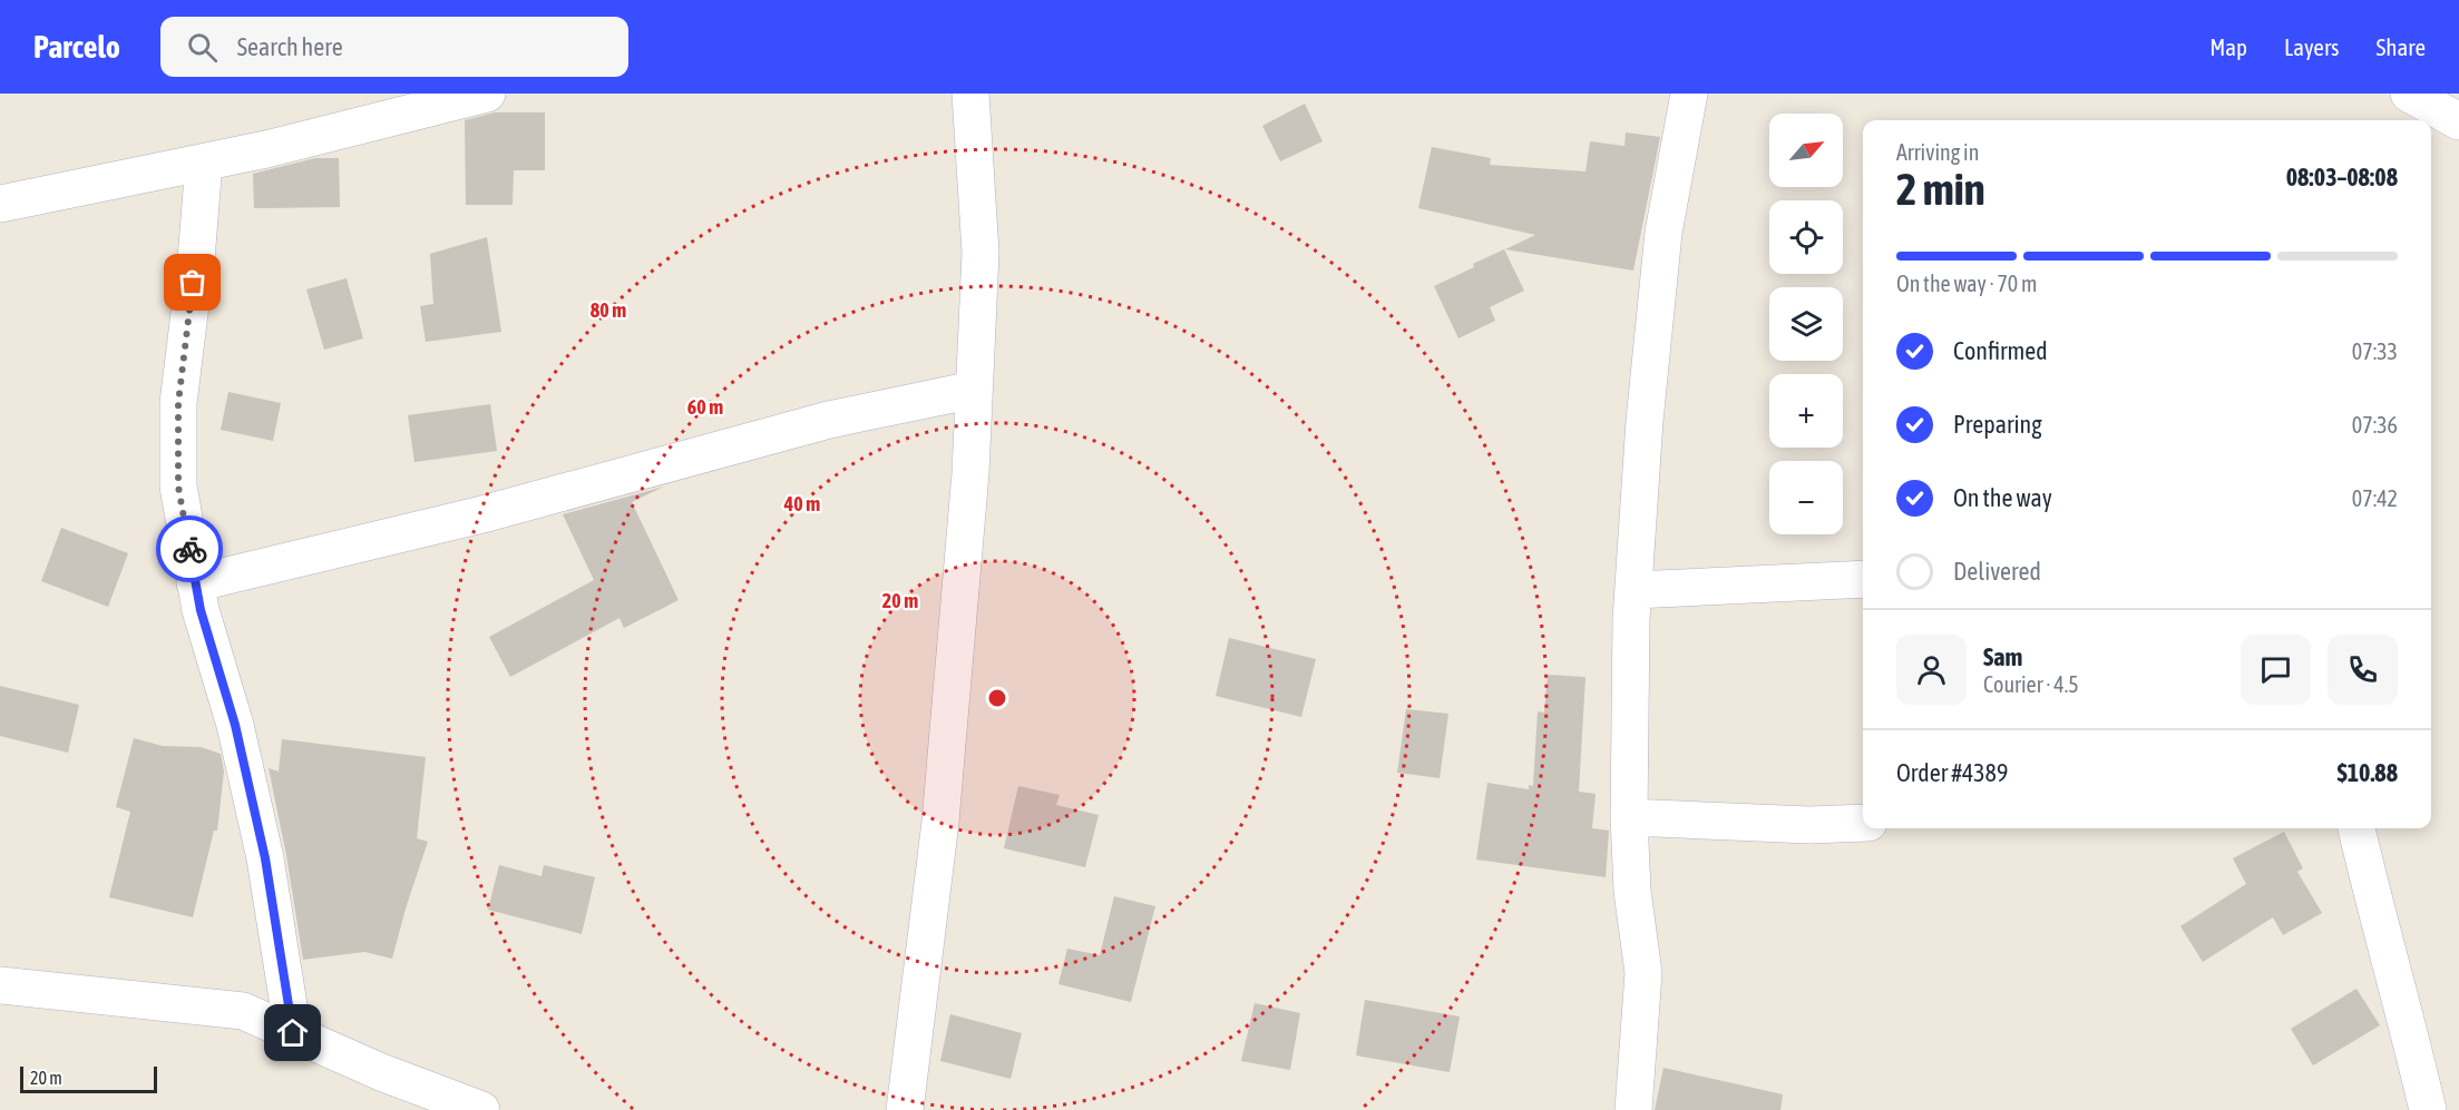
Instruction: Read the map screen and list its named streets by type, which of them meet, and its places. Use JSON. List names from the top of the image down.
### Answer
{
  "scale_bar": "20 m",
  "north": "top right",
  "page": {
    "header": "Parcelo",
    "search": "Search here",
    "nav": ["Map", "Layers", "Share"],
    "map_buttons": ["+", "−"],
    "heading": ["2 min", "Arriving in", "08:03–08:08"],
    "panel": [
      "Sam",
      "Courier · 4.5",
      "Order #4389",
      "$10.88"
    ],
    "bar": "On the way · 70 m",
    "list": [
      ["Confirmed", "07:33"],
      ["Preparing", "07:36"],
      ["On the way", "07:42"],
      "Delivered"
    ],
    "scale": "20 m"
  },
  "rings": [
    "80 m",
    "60 m",
    "40 m",
    "20 m"
  ]
}
